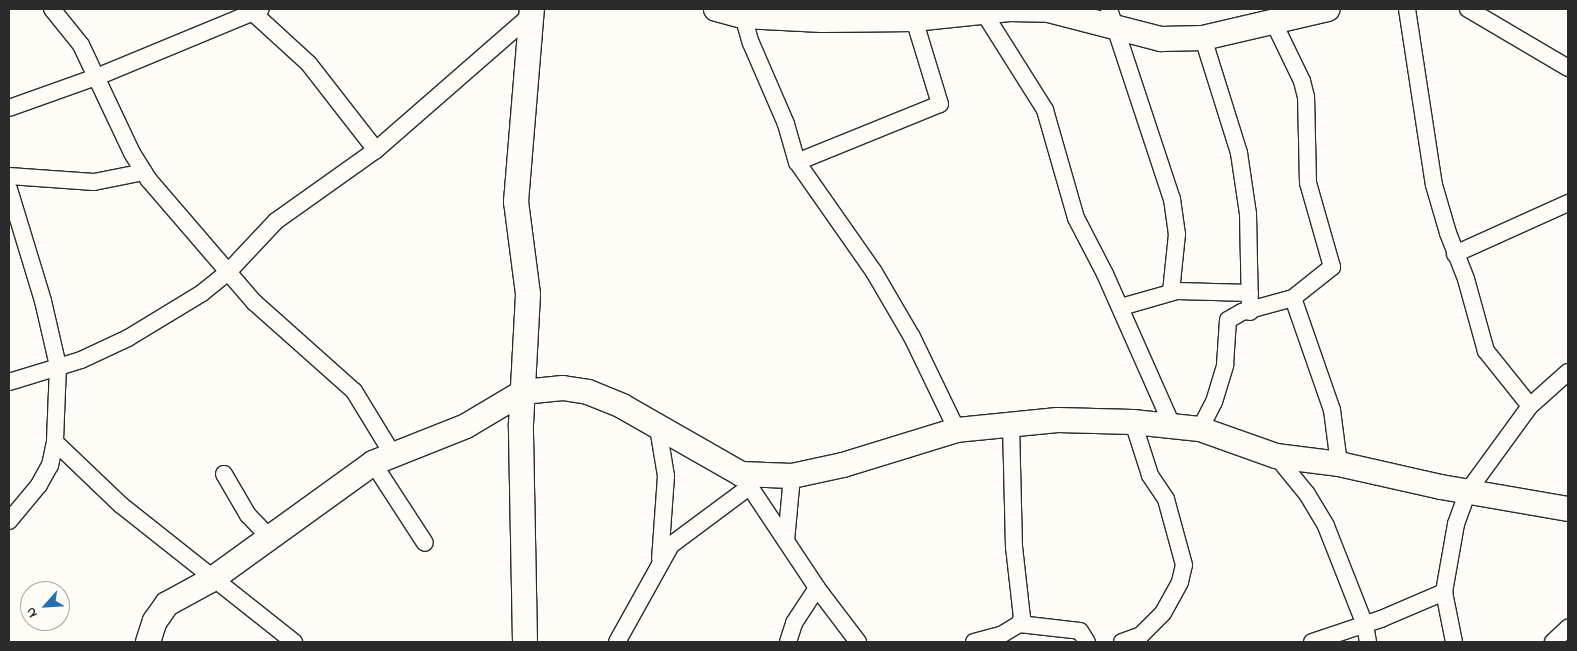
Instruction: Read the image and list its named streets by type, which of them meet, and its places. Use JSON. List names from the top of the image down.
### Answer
{
  "north": "bottom left"
}
